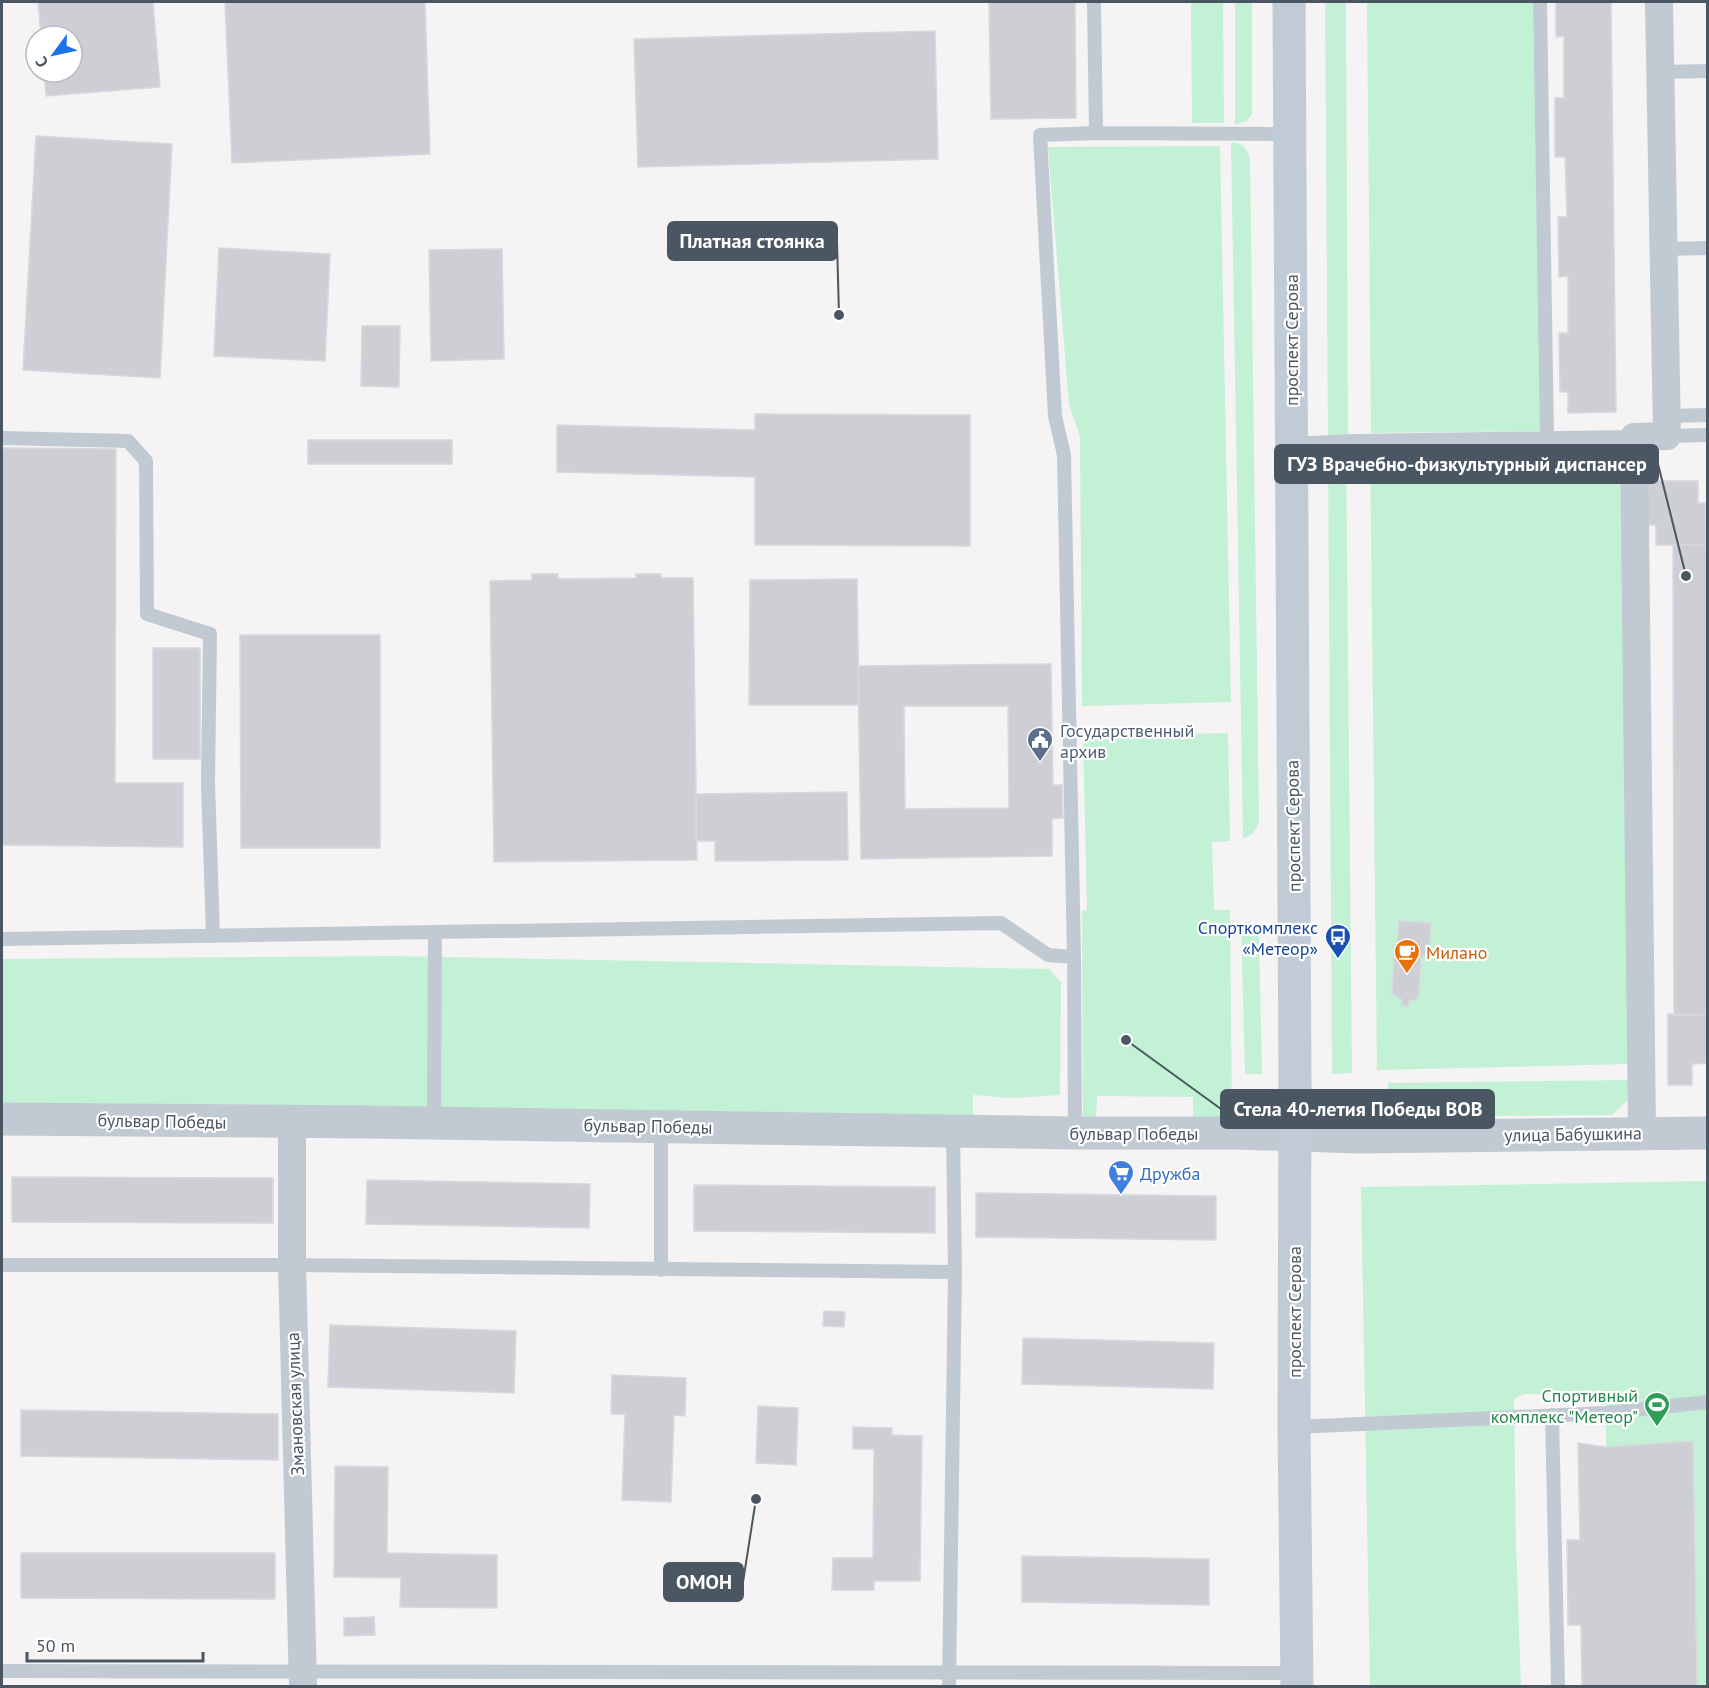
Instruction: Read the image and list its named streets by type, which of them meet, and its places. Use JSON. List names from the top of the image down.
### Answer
{
  "streets": {
    "main road": ["проспект Серова"],
    "street": ["бульвар Победы", "улица Бабушкина", "Змановская улица"]
  },
  "crossings": [
    ["проспект Серова", "бульвар Победы"],
    ["проспект Серова", "улица Бабушкина"],
    ["бульвар Победы", "улица Бабушкина"],
    ["бульвар Победы", "Змановская улица"]
  ],
  "places": {
    "other": [
      "Платная стоянка",
      "ГУЗ Врачебно-физкультурный диспансер",
      "Стела 40-летия Победы ВОВ",
      "ОМОН"
    ],
    "public building": ["Государственный архив"],
    "bus stop": ["Спорткомплекс «Метеор»"],
    "cafe": ["Милано"],
    "supermarket": ["Дружба"],
    "sports": ["Спортивный комплекс \"Метеор\""]
  },
  "scale_bar": "50 m",
  "north": "bottom left"
}
